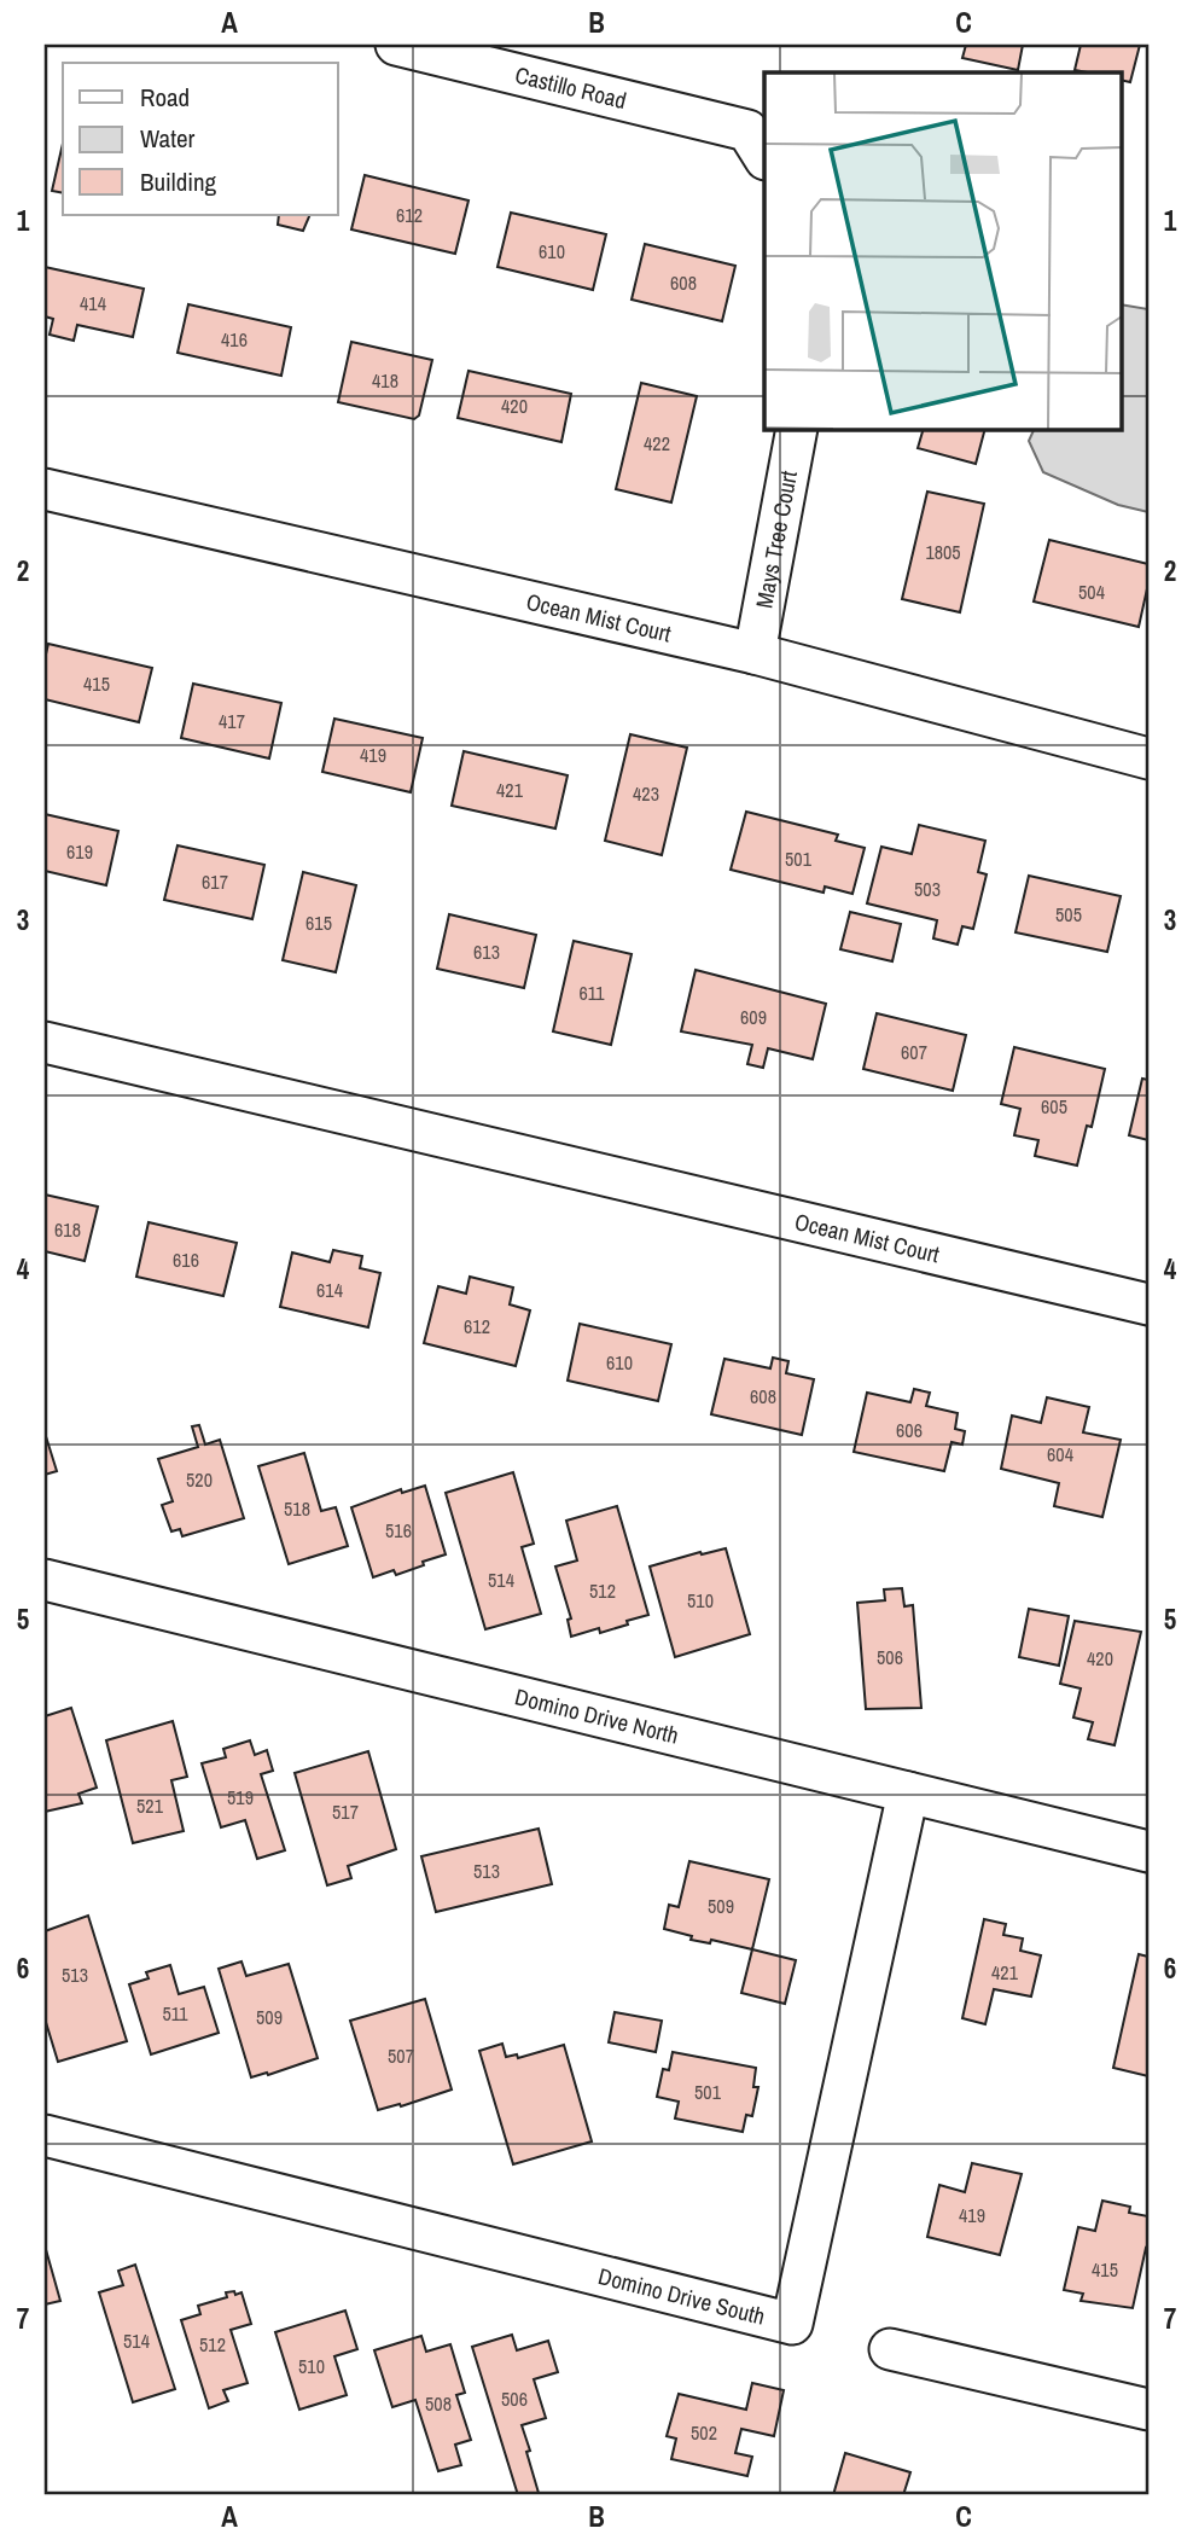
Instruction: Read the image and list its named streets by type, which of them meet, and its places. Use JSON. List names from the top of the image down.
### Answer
{
  "streets": {
    "street": [
      "Castillo Road",
      "Mays Tree Court",
      "Ocean Mist Court",
      "Domino Drive North",
      "Domino Drive South"
    ]
  },
  "crossings": [
    ["Mays Tree Court", "Ocean Mist Court"],
    ["Domino Drive North", "Domino Drive South"]
  ],
  "house_numbers": [
    "612",
    "610",
    "608",
    "414",
    "416",
    "418",
    "420",
    "422",
    "1805",
    "504",
    "415",
    "417",
    "419",
    "421",
    "423",
    "619",
    "501",
    "617",
    "503",
    "505",
    "615",
    "613",
    "611",
    "609",
    "607",
    "605",
    "618",
    "616",
    "614",
    "612",
    "610",
    "608",
    "606",
    "604",
    "520",
    "518",
    "516",
    "514",
    "512",
    "510",
    "506",
    "420",
    "519",
    "521",
    "517",
    "513",
    "509",
    "421",
    "513",
    "511",
    "509",
    "507",
    "501",
    "419",
    "415",
    "514",
    "512",
    "510",
    "506",
    "508",
    "502"
  ],
  "legend": ["Road", "Water", "Building"],
  "grid": {
    "columns": ["A", "B", "C"],
    "rows": [
      "1",
      "2",
      "3",
      "4",
      "5",
      "6",
      "7"
    ]
  }
}
